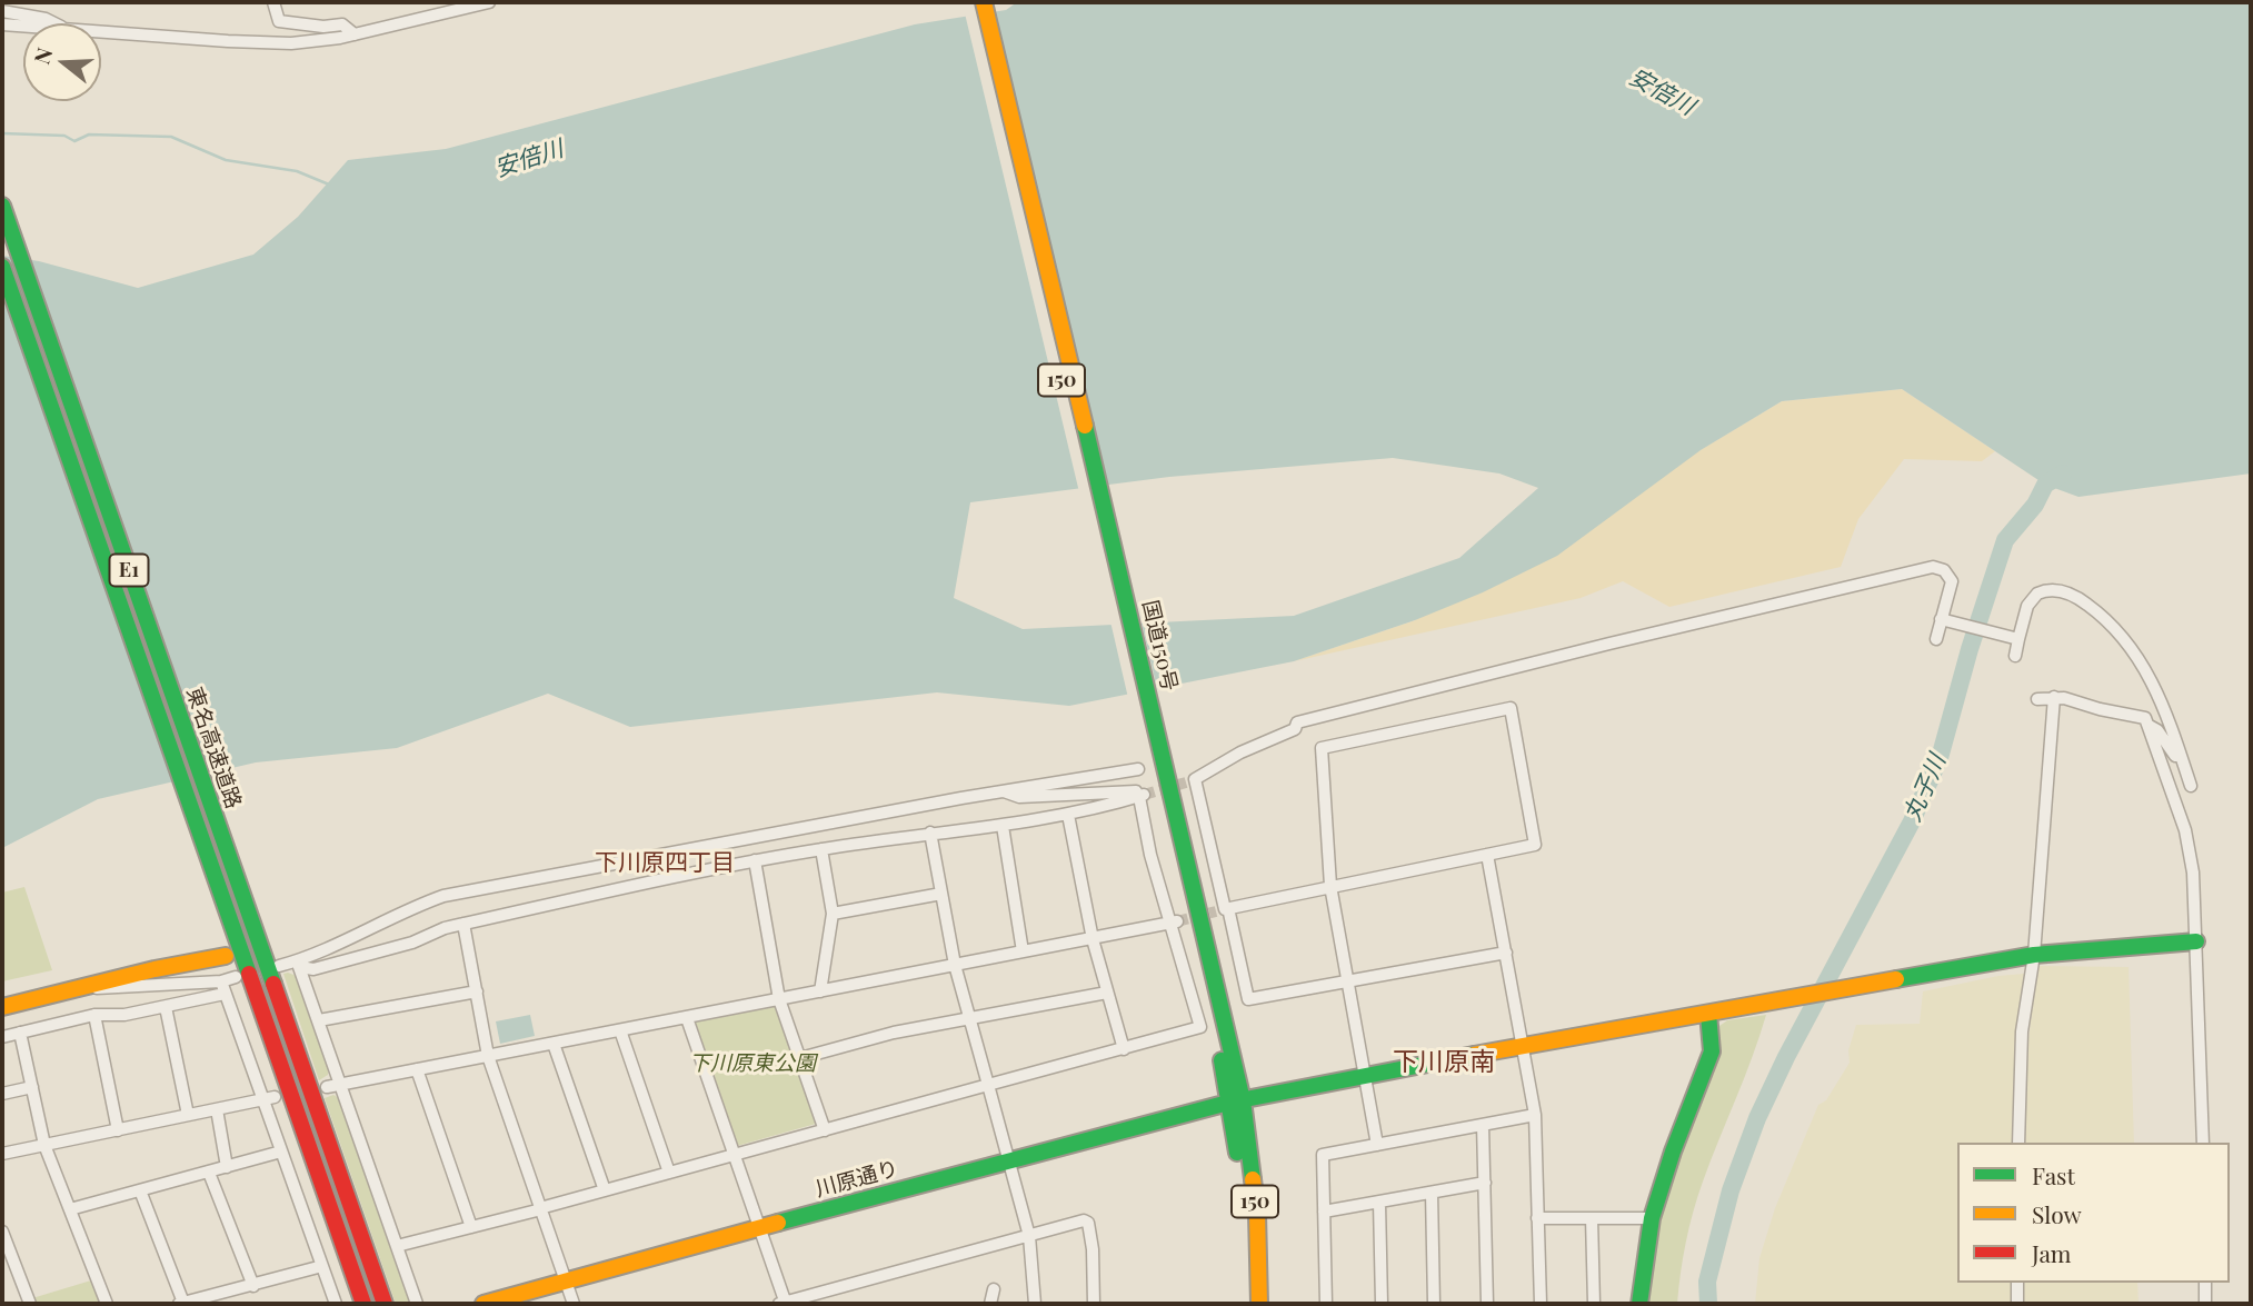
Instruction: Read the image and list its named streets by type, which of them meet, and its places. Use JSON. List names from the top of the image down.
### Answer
{
  "streets": {
    "main road": [
      "150",
      "E1",
      "国道150号",
      "東名高速道路",
      "川原通り"
    ]
  },
  "crossings": [
    ["国道150号", "川原通り"]
  ],
  "districts": ["下川原四丁目", "下川原南"],
  "water": ["安倍川", "丸子川"],
  "parks": ["下川原東公園"],
  "legend": ["Fast", "Slow", "Jam"],
  "north": "left"
}
